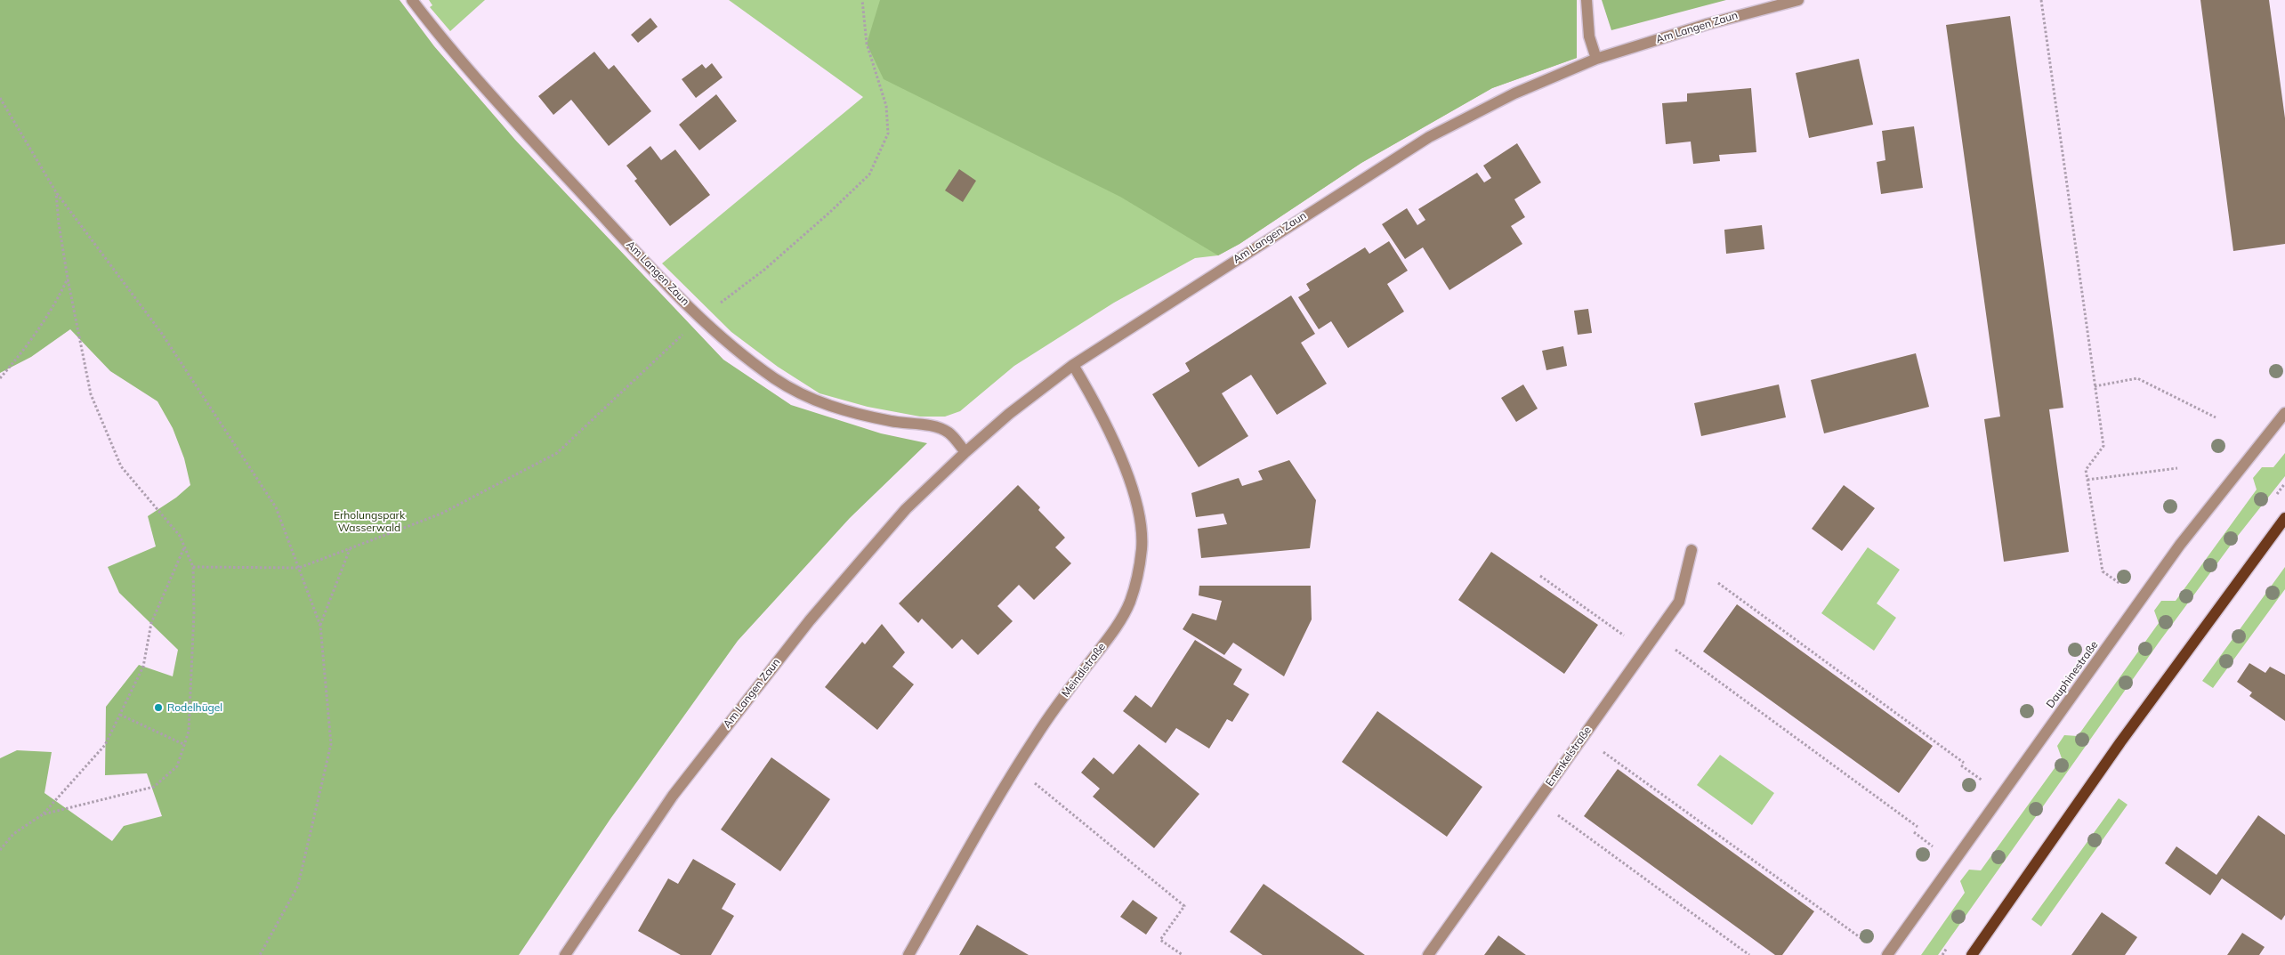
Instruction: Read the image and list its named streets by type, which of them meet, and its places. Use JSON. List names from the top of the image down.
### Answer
{
  "streets": {
    "street": [
      "Am Langen Zaun",
      "Meindlstraße",
      "Dauphinestraße",
      "Enenkelstraße"
    ]
  },
  "crossings": [
    ["Am Langen Zaun", "Meindlstraße"]
  ],
  "parks": ["Erholungspark Wasserwald"],
  "places": ["Rodelhügel"]
}
